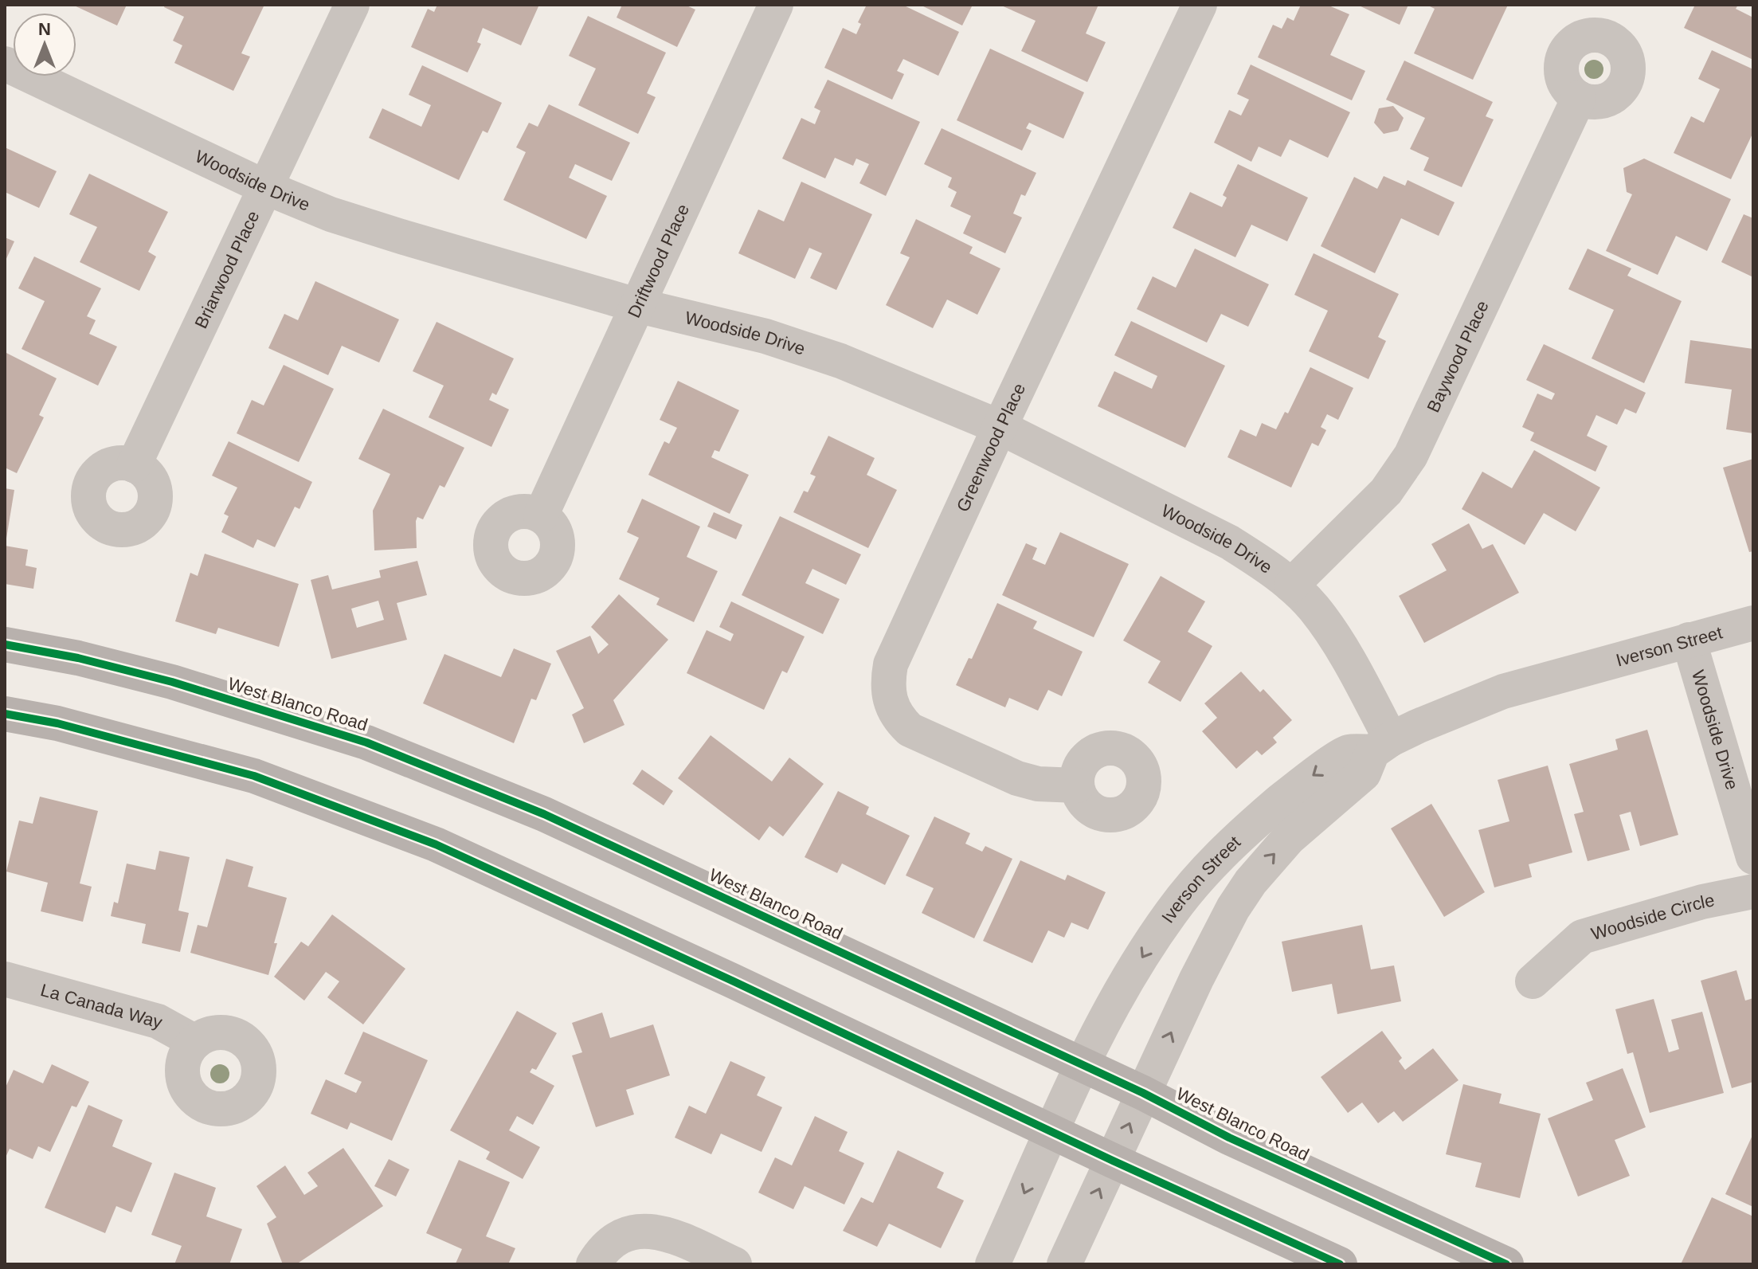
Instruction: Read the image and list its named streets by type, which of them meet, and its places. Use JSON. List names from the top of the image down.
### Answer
{
  "streets": {
    "main road": ["West Blanco Road"],
    "street": [
      "Woodside Drive",
      "Driftwood Place",
      "Briarwood Place",
      "Baywood Place",
      "Greenwood Place",
      "Iverson Street",
      "Woodside Circle",
      "La Canada Way"
    ]
  },
  "crossings": [
    ["Woodside Drive", "Driftwood Place"],
    ["Woodside Drive", "Briarwood Place"],
    ["Woodside Drive", "Baywood Place"],
    ["Woodside Drive", "Greenwood Place"],
    ["Woodside Drive", "Iverson Street"],
    ["Iverson Street", "West Blanco Road"]
  ],
  "north": "top"
}
